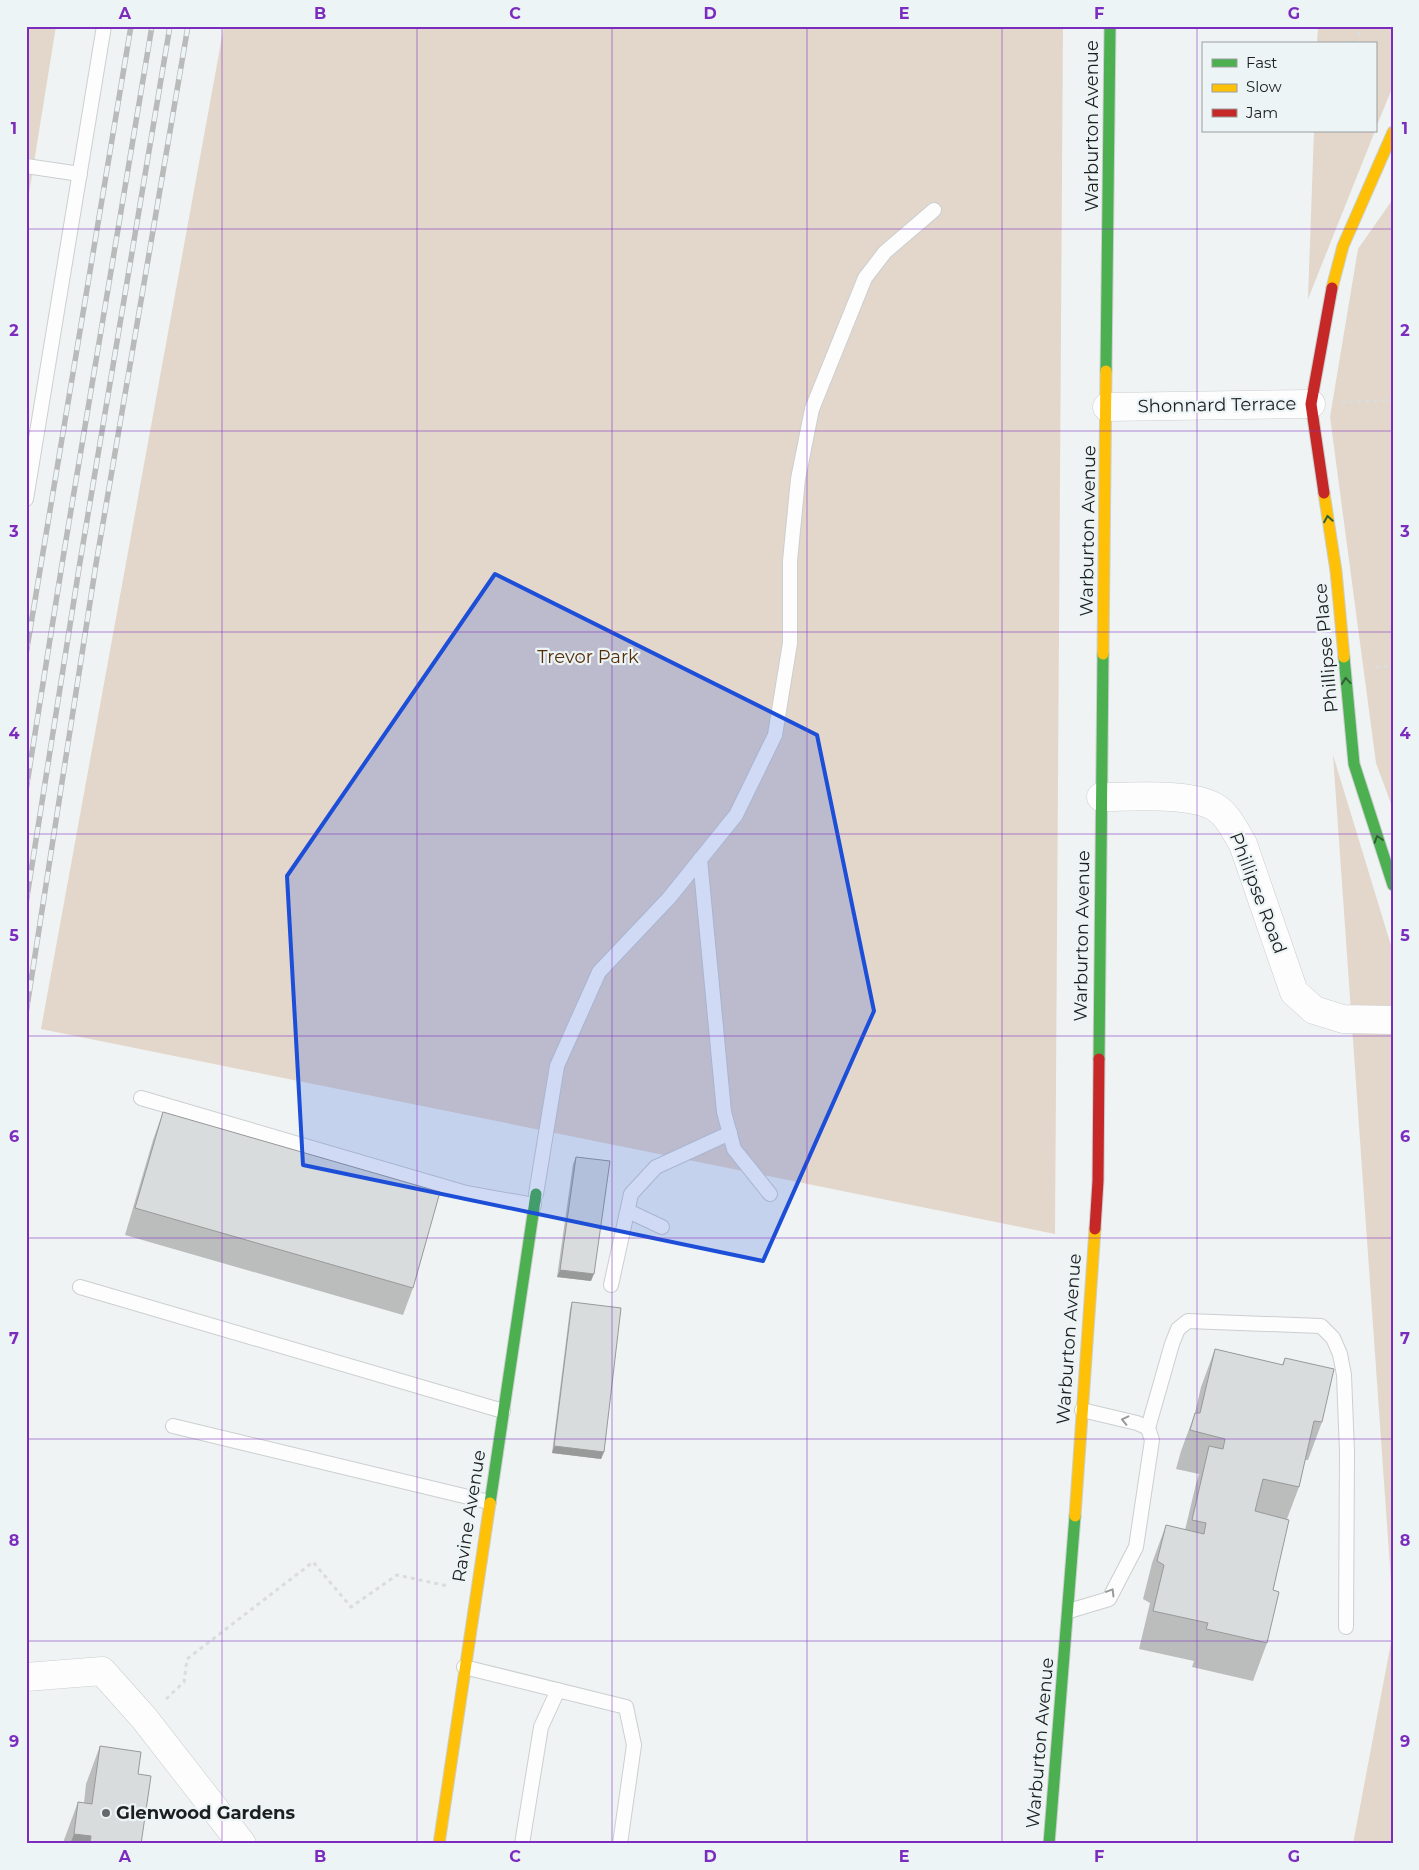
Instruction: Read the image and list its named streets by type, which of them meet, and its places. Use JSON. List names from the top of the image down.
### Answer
{
  "streets": {
    "street": [
      "Warburton Avenue",
      "Shonnard Terrace",
      "Phillipse Place",
      "Phillipse Road",
      "Ravine Avenue"
    ]
  },
  "crossings": [
    ["Warburton Avenue", "Shonnard Terrace"],
    ["Warburton Avenue", "Phillipse Road"],
    ["Shonnard Terrace", "Phillipse Place"]
  ],
  "one_way": ["Phillipse Place"],
  "parks": ["Trevor Park"],
  "places": ["Glenwood Gardens"],
  "legend": ["Fast", "Slow", "Jam"],
  "grid": {
    "columns": [
      "A",
      "B",
      "C",
      "D",
      "E",
      "F",
      "G"
    ],
    "rows": [
      "1",
      "2",
      "3",
      "4",
      "5",
      "6",
      "7",
      "8",
      "9"
    ]
  }
}
